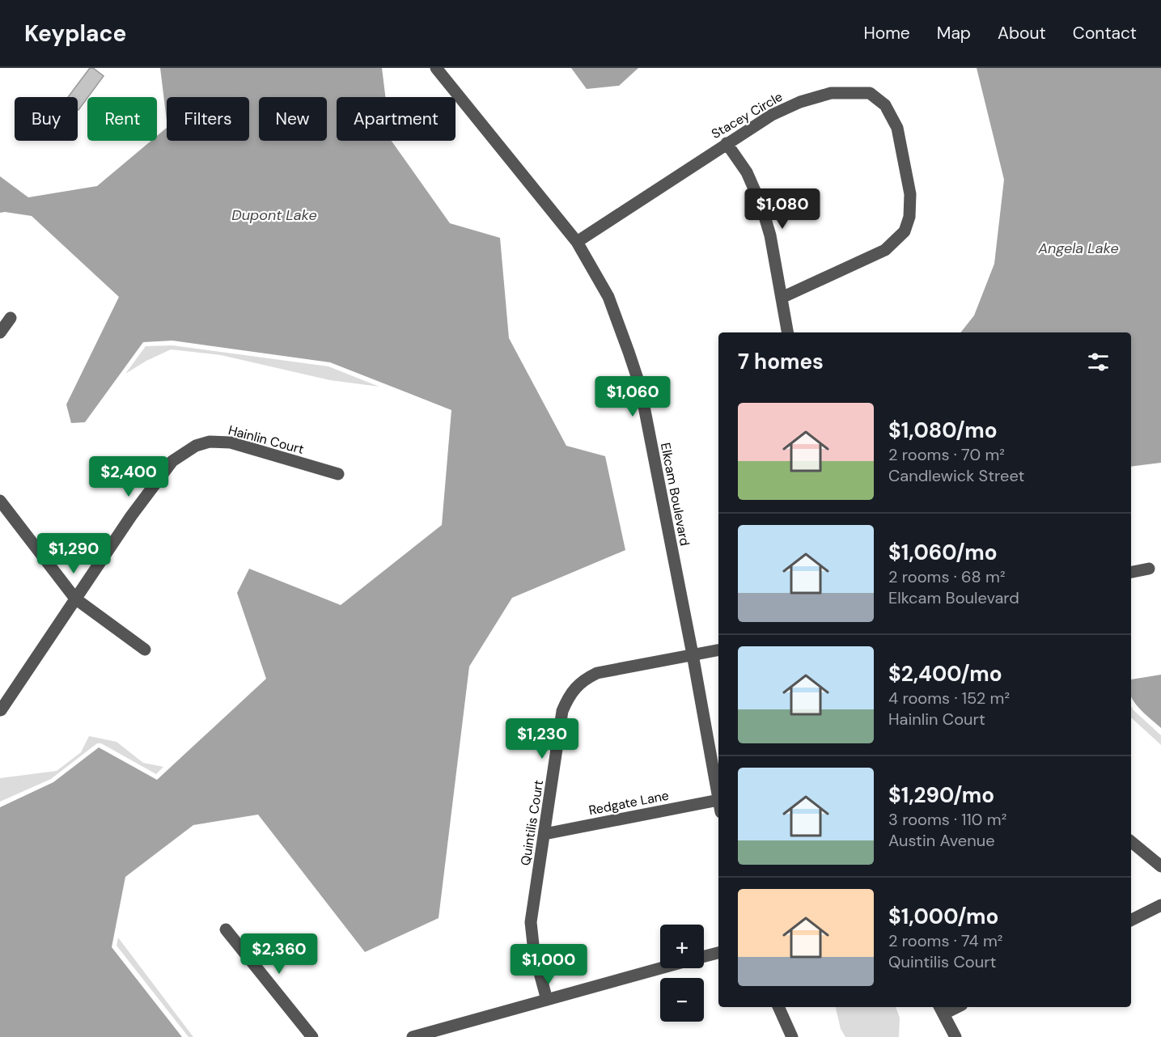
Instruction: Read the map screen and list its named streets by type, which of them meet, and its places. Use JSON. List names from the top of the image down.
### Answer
{
  "streets": {
    "street": [
      "Stacey Circle",
      "Hainlin Court",
      "Elkcam Boulevard",
      "Redgate Lane",
      "Quintilis Court"
    ]
  },
  "crossings": [
    ["Stacey Circle", "Elkcam Boulevard"],
    ["Elkcam Boulevard", "Quintilis Court"],
    ["Redgate Lane", "Quintilis Court"]
  ],
  "water": ["Dupont Lake", "Angela Lake"],
  "page": {
    "header": "Keyplace",
    "nav": [
      "Home",
      "Map",
      "About",
      "Contact"
    ],
    "chip": [
      "Buy",
      "Rent",
      "Filters",
      "New",
      "Apartment"
    ],
    "price": [
      "$1,080",
      "$1,060",
      "$2,400",
      "$1,290",
      "$1,230",
      "$2,360",
      "$1,000"
    ],
    "heading": "7 homes",
    "list": [
      {
        "name": "$1,080/mo",
        "note": "2 rooms · 70 m² · Candlewick Street"
      },
      {
        "name": "$1,060/mo",
        "note": "2 rooms · 68 m² · Elkcam Boulevard"
      },
      {
        "name": "$2,400/mo",
        "note": "4 rooms · 152 m² · Hainlin Court"
      },
      {
        "name": "$1,290/mo",
        "note": "3 rooms · 110 m² · Austin Avenue"
      },
      {
        "name": "$1,000/mo",
        "note": "2 rooms · 74 m² · Quintilis Court"
      }
    ],
    "map_buttons": ["+", "−"]
  }
}
